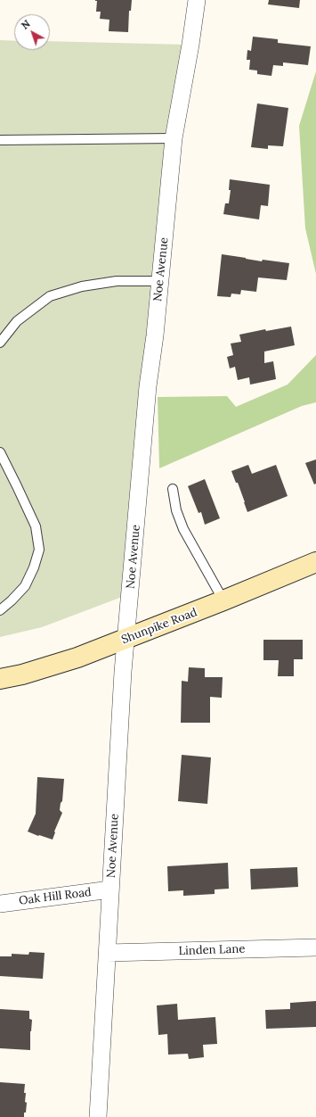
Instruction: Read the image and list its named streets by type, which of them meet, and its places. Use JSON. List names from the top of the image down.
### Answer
{
  "streets": {
    "main road": ["Shunpike Road"],
    "street": ["Noe Avenue", "Oak Hill Road", "Linden Lane"]
  },
  "crossings": [
    ["Noe Avenue", "Shunpike Road"],
    ["Noe Avenue", "Oak Hill Road"],
    ["Noe Avenue", "Linden Lane"]
  ],
  "north": "top left"
}
